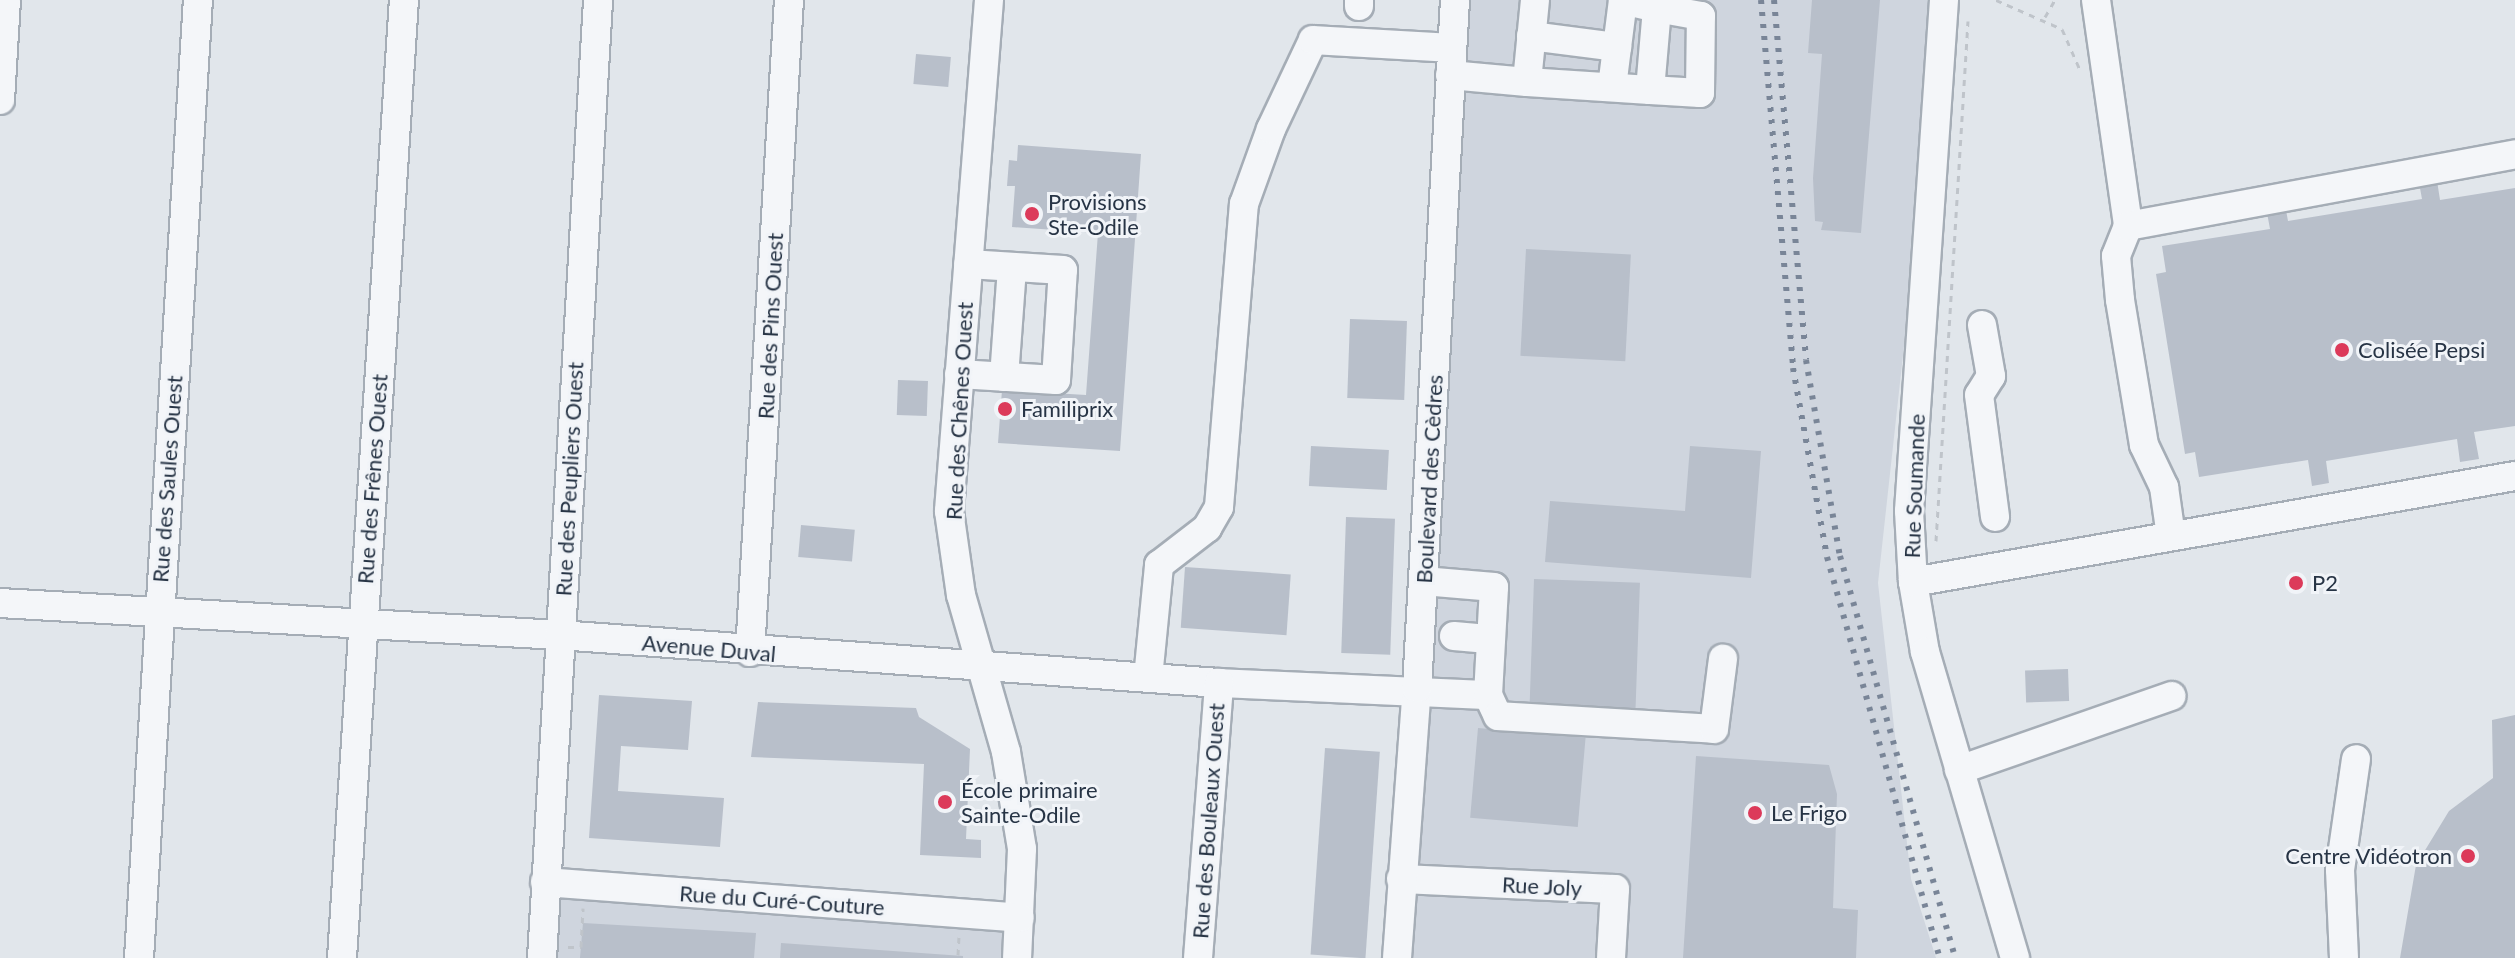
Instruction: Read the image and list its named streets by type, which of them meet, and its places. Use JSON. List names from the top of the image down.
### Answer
{
  "streets": {
    "street": [
      "Rue des Pins Ouest",
      "Rue des Chênes Ouest",
      "Rue des Saules Ouest",
      "Rue des Frênes Ouest",
      "Rue des Peupliers Ouest",
      "Boulevard des Cèdres",
      "Rue Soumande",
      "Avenue Duval",
      "Rue des Bouleaux Ouest",
      "Rue Joly",
      "Rue du Curé-Couture"
    ]
  },
  "crossings": [
    ["Rue des Pins Ouest", "Avenue Duval"],
    ["Rue des Chênes Ouest", "Avenue Duval"],
    ["Rue des Chênes Ouest", "Rue du Curé-Couture"],
    ["Rue des Saules Ouest", "Avenue Duval"],
    ["Rue des Frênes Ouest", "Avenue Duval"],
    ["Rue des Peupliers Ouest", "Avenue Duval"],
    ["Rue des Peupliers Ouest", "Rue du Curé-Couture"],
    ["Boulevard des Cèdres", "Avenue Duval"],
    ["Boulevard des Cèdres", "Rue Joly"],
    ["Avenue Duval", "Rue des Bouleaux Ouest"]
  ],
  "places": [
    "Provisions Ste-Odile",
    "Colisée Pepsi",
    "Familiprix",
    "P2",
    "École primaire Sainte-Odile",
    "Le Frigo",
    "Centre Vidéotron"
  ]
}
